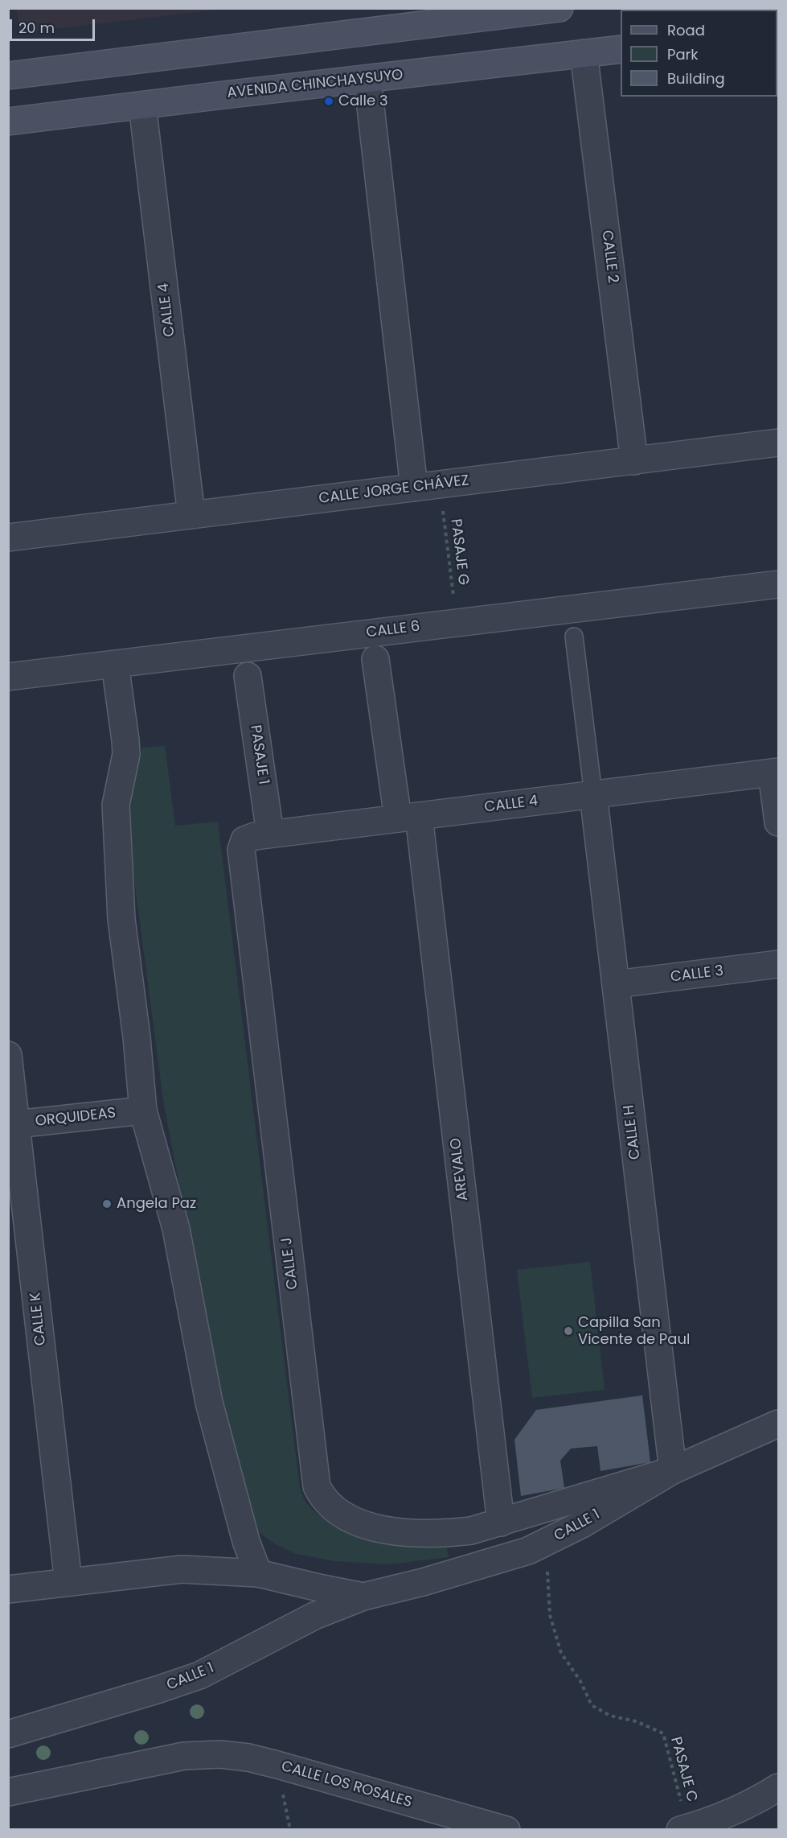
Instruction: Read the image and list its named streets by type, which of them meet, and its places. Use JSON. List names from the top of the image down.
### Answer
{
  "streets": {
    "main road": ["AVENIDA CHINCHAYSUYO"],
    "street": [
      "CALLE 2",
      "CALLE 4",
      "CALLE JORGE CHÁVEZ",
      "CALLE 6",
      "PASAJE 1",
      "CALLE 3",
      "ORQUIDEAS",
      "CALLE H",
      "AREVALO",
      "CALLE J",
      "CALLE K",
      "CALLE 1",
      "CALLE LOS ROSALES"
    ],
    "path": ["PASAJE G", "PASAJE C"]
  },
  "crossings": [
    ["AVENIDA CHINCHAYSUYO", "CALLE 2"],
    ["AVENIDA CHINCHAYSUYO", "CALLE 4"],
    ["CALLE 2", "CALLE JORGE CHÁVEZ"],
    ["CALLE 4", "CALLE JORGE CHÁVEZ"],
    ["CALLE 4", "PASAJE 1"],
    ["CALLE 4", "CALLE H"],
    ["CALLE 4", "AREVALO"],
    ["CALLE 4", "CALLE J"],
    ["CALLE JORGE CHÁVEZ", "PASAJE G"],
    ["PASAJE G", "CALLE 6"],
    ["CALLE 3", "CALLE H"],
    ["ORQUIDEAS", "CALLE K"],
    ["CALLE H", "CALLE J"],
    ["CALLE H", "CALLE 1"],
    ["AREVALO", "CALLE J"],
    ["CALLE J", "CALLE 1"],
    ["CALLE K", "CALLE 1"],
    ["CALLE 1", "PASAJE C"]
  ],
  "places": ["Calle 3", "Angela Paz", "Capilla San Vicente de Paul"],
  "legend": ["Road", "Park", "Building"],
  "scale_bar": "20 m"
}
